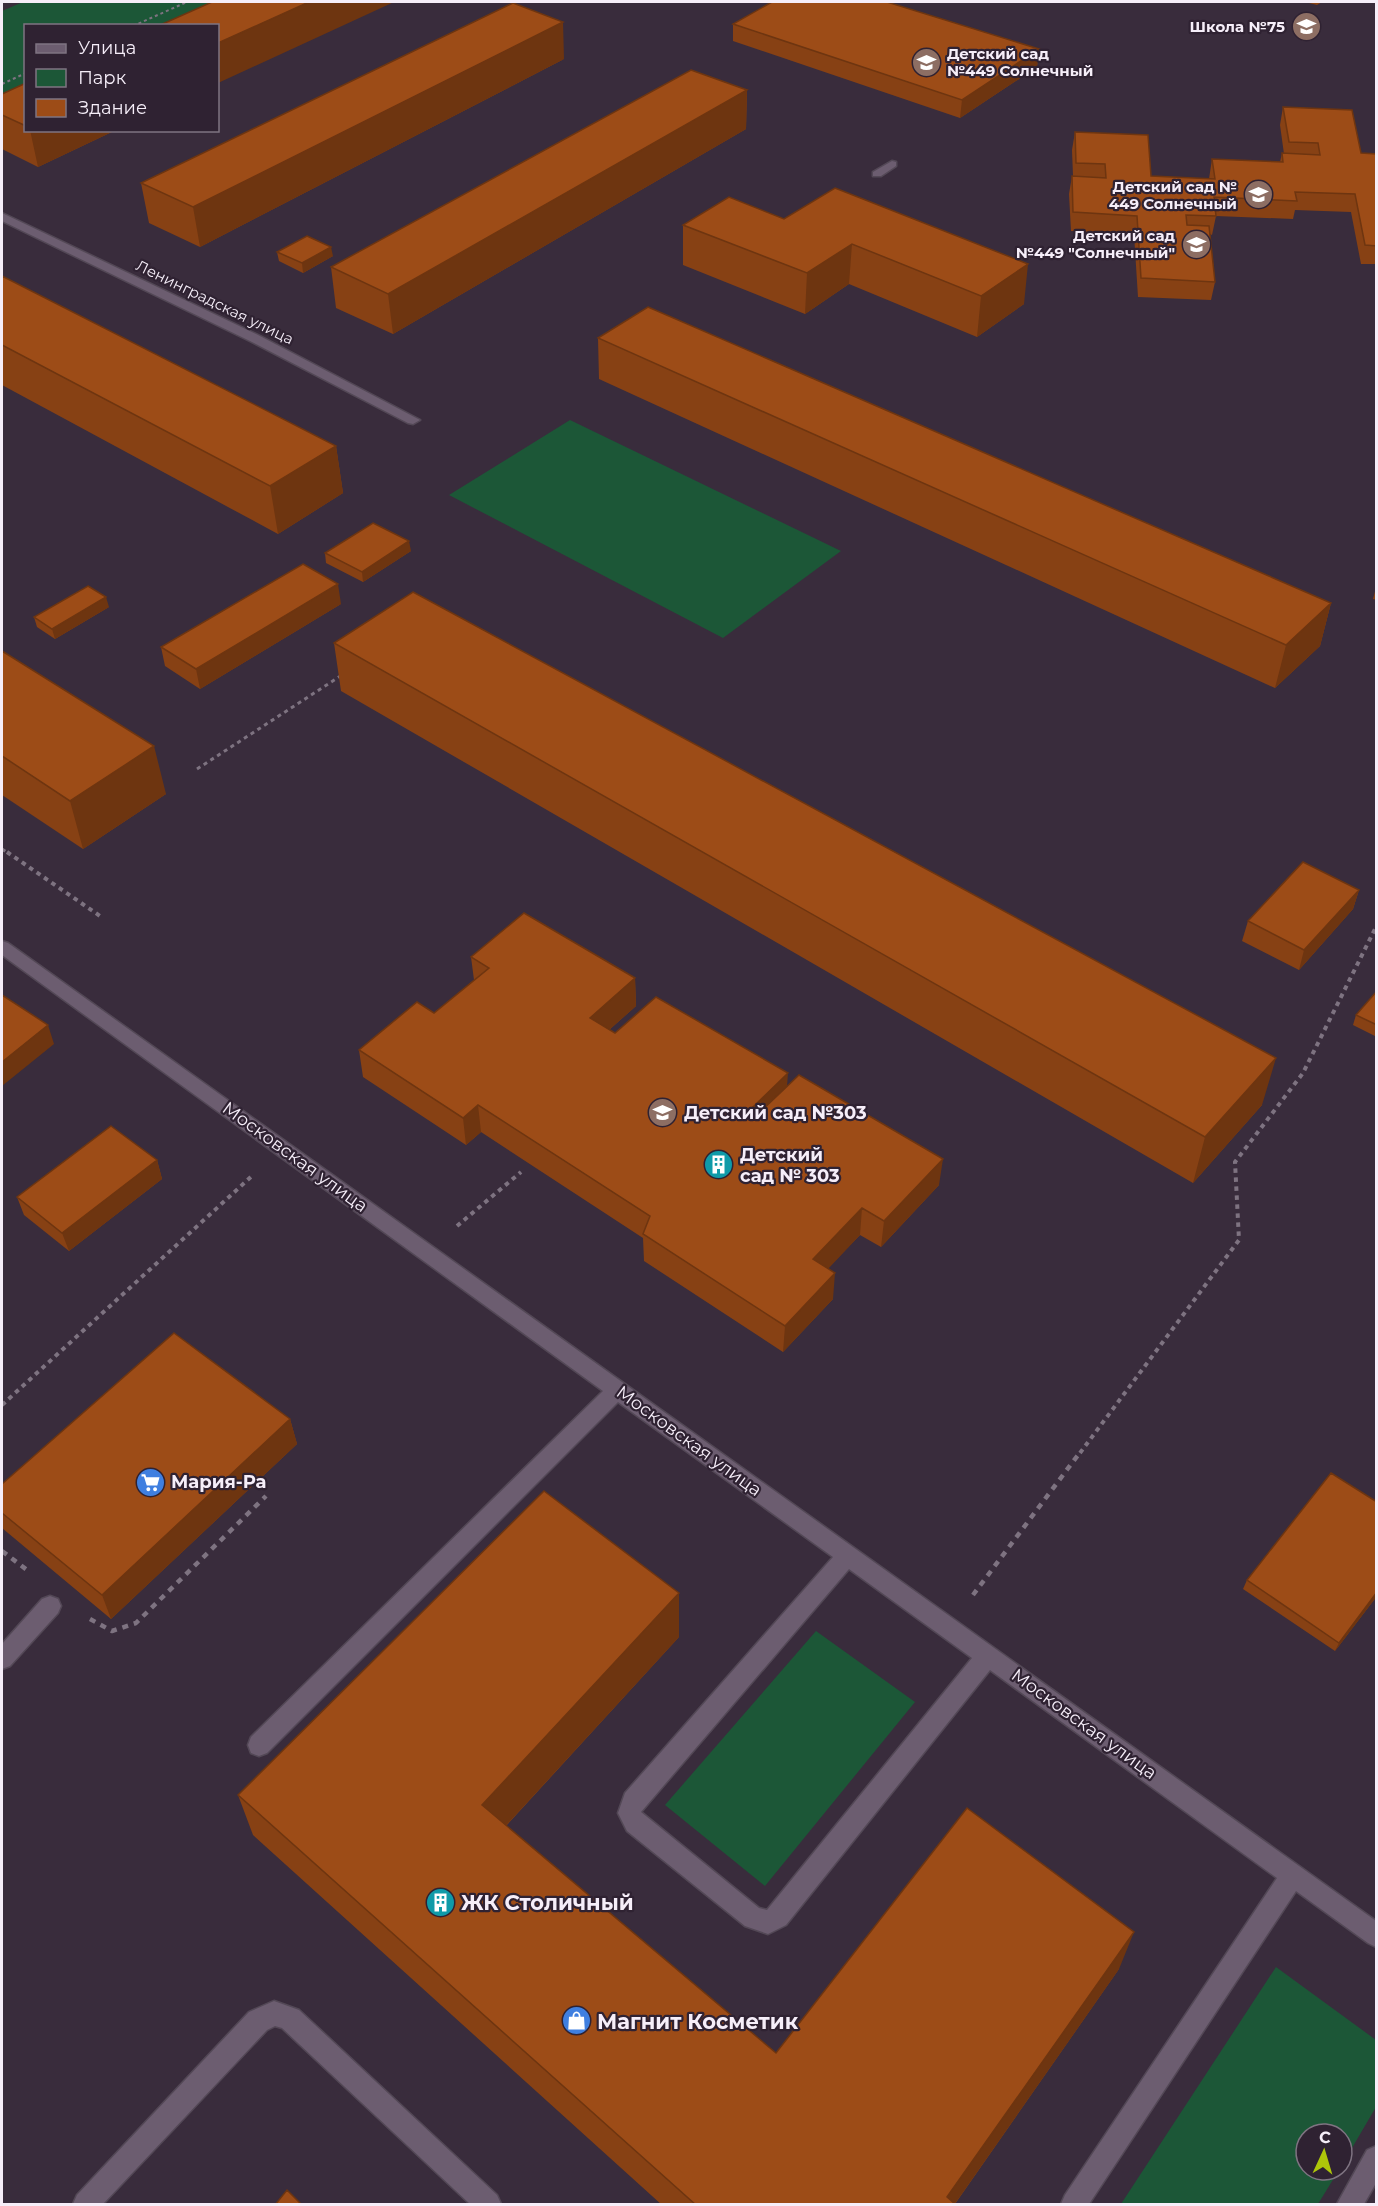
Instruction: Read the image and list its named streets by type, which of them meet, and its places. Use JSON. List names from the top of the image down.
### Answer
{
  "streets": {
    "street": ["Ленинградская улица", "Московская улица"]
  },
  "places": {
    "school or university": [
      "Школа №75",
      "Детский сад №449 Солнечный",
      "Детский сад № 449 Солнечный",
      "Детский сад №449 \"Солнечный\"",
      "Детский сад №303"
    ],
    "building": ["Детский сад № 303", "ЖК Столичный"],
    "supermarket": ["Мария-Ра"],
    "shop": ["Магнит Косметик"]
  },
  "legend": ["Улица", "Парк", "Здание"],
  "north": "top"
}
